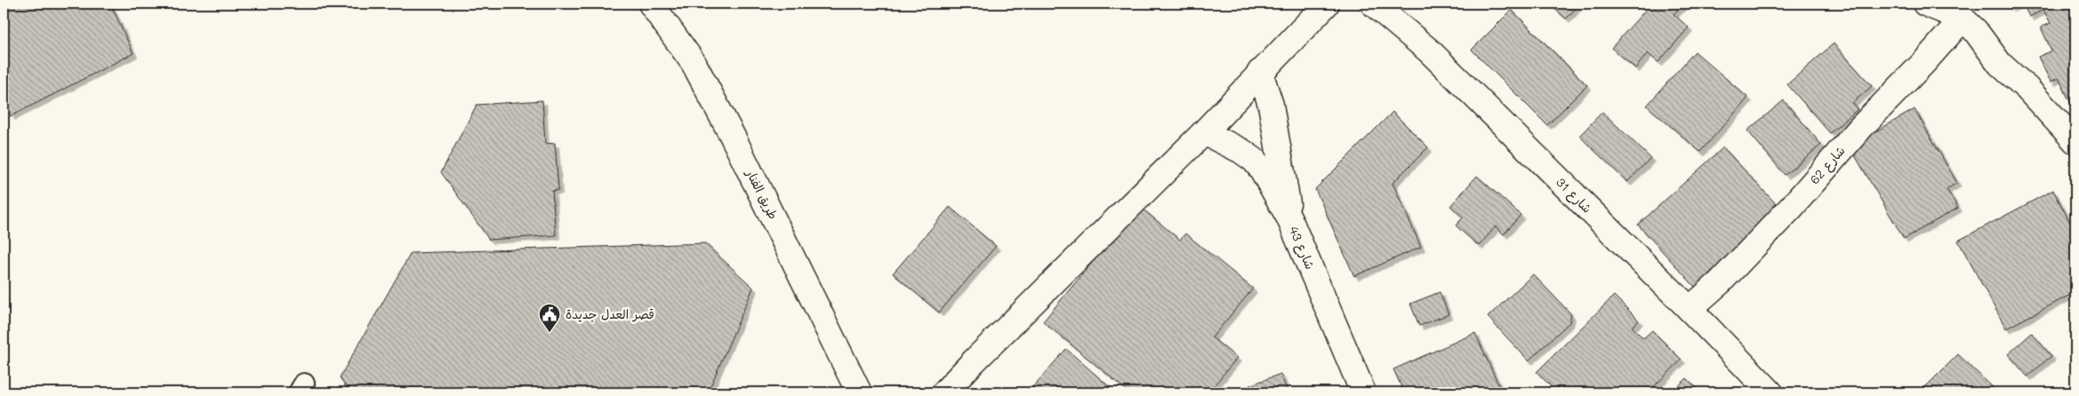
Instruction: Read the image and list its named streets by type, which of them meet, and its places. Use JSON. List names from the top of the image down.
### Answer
{
  "streets": {
    "street": [
      "شارع 62",
      "طريق الفنار",
      "شارع 31",
      "شارع 43"
    ]
  },
  "crossings": [
    ["شارع 62", "شارع 31"]
  ],
  "places": {
    "public building": ["قصر العدل جديدة"]
  }
}
